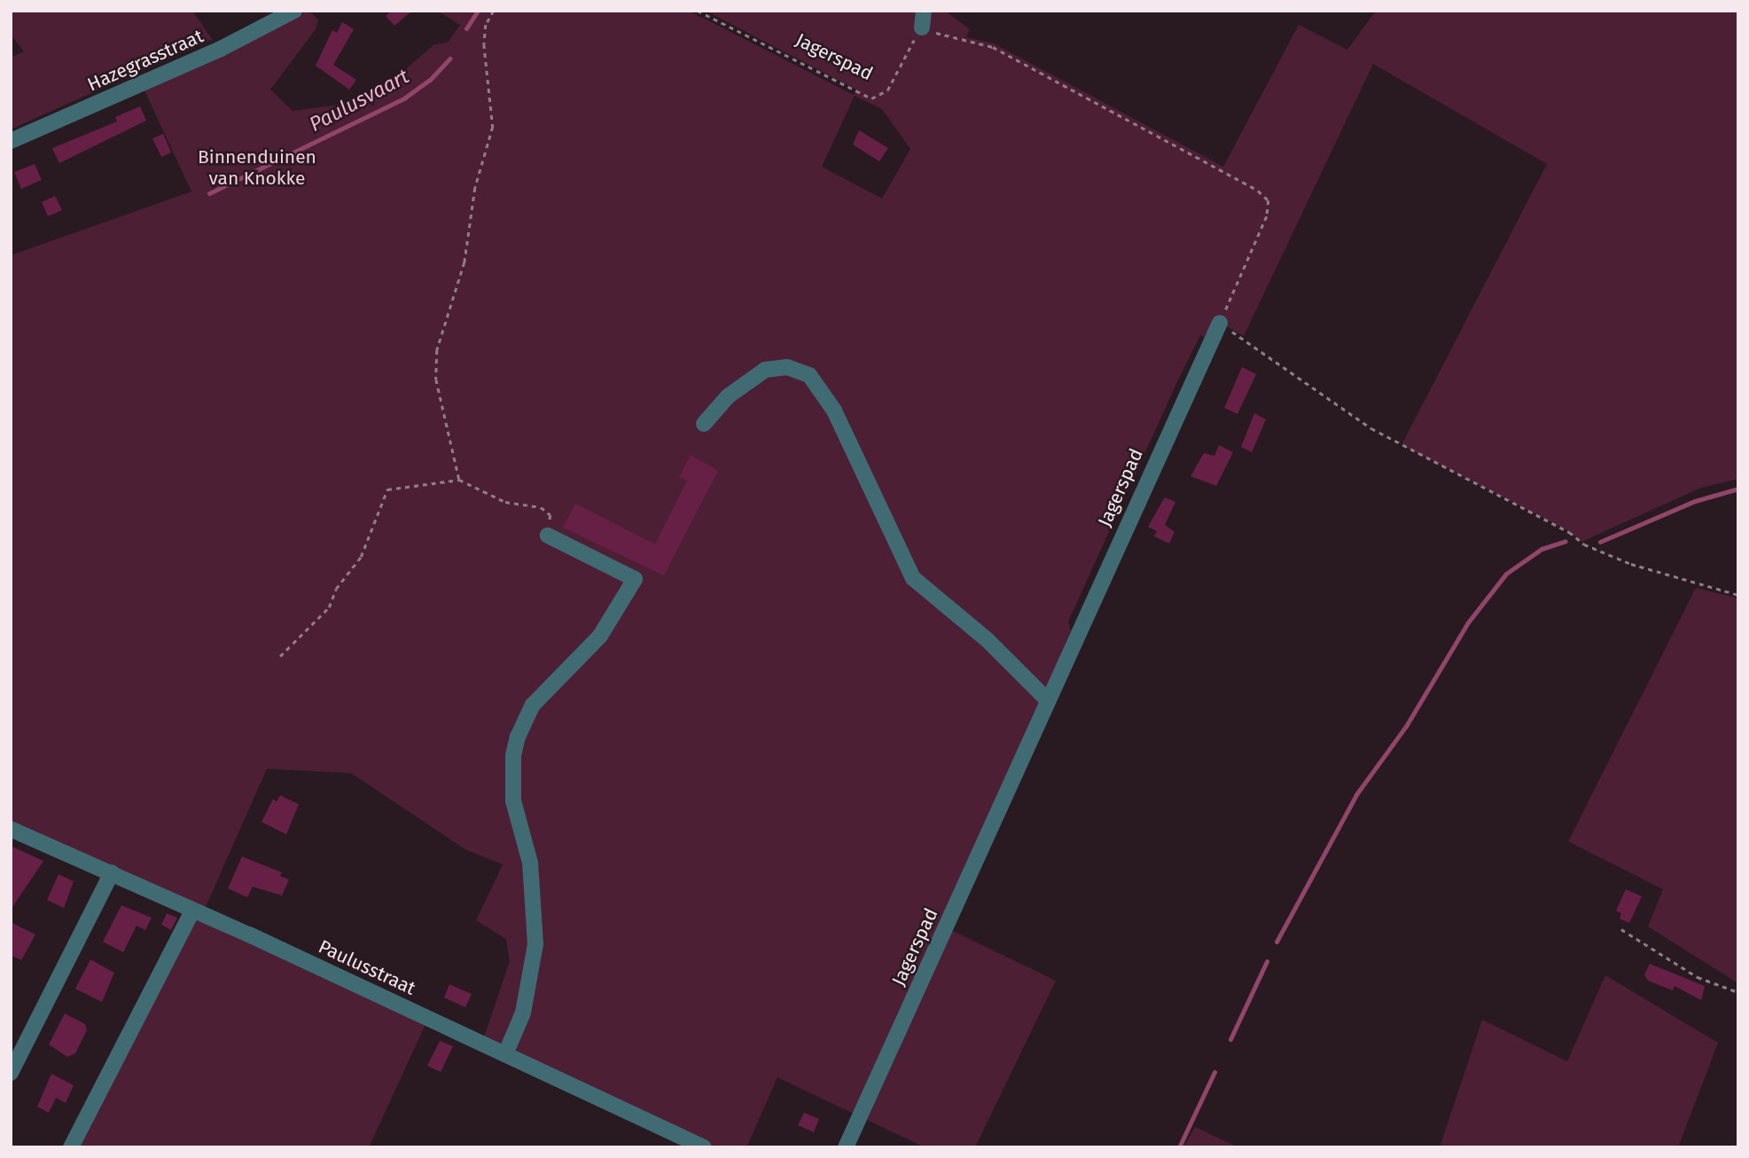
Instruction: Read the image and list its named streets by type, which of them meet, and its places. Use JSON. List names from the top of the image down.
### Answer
{
  "streets": {
    "street": ["Jagerspad", "Hazegrasstraat", "Paulusstraat"]
  },
  "water": ["Paulusvaart"],
  "parks": ["Binnenduinen van Knokke"]
}
